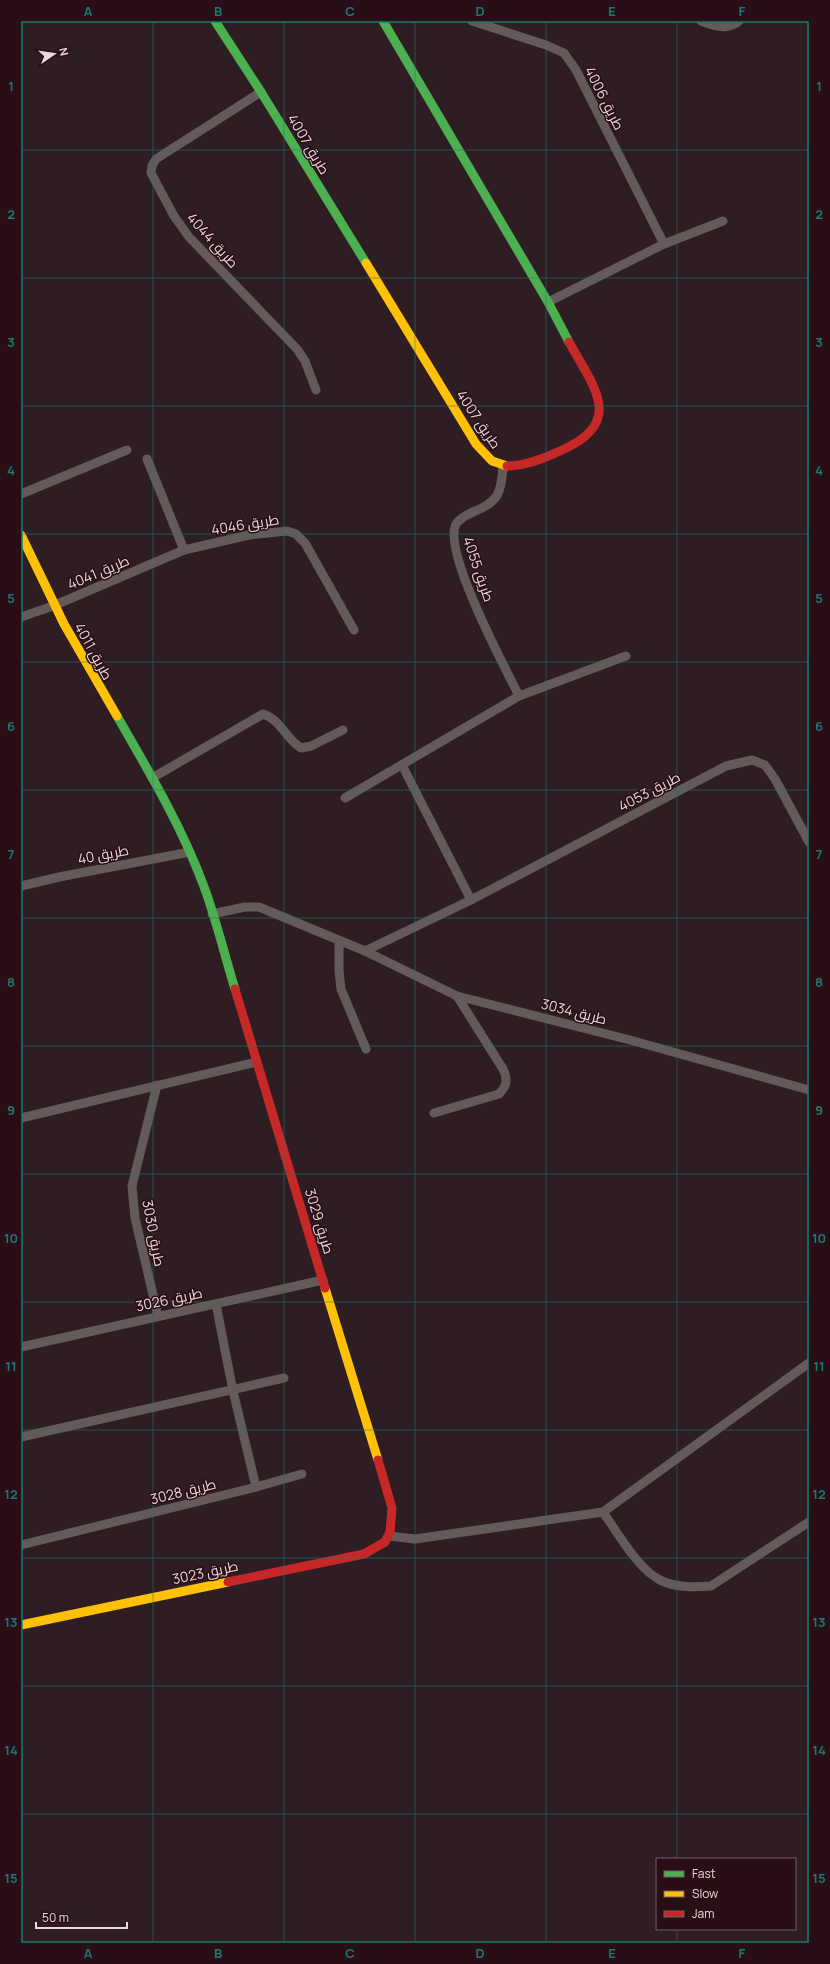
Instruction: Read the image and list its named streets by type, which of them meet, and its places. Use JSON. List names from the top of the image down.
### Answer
{
  "streets": {
    "street": [
      "طريق 4006",
      "طريق 4007",
      "طريق 4044",
      "طريق 4046",
      "طريق 4055",
      "طريق 4041",
      "طريق 4011",
      "طريق 4053",
      "طريق 40",
      "طريق 3034",
      "طريق 3029",
      "طريق 3030",
      "طريق 3026",
      "طريق 3028",
      "طريق 3023"
    ]
  },
  "crossings": [
    ["طريق 4007", "طريق 4044"],
    ["طريق 4007", "طريق 4055"],
    ["طريق 4046", "طريق 4041"],
    ["طريق 4041", "طريق 4011"],
    ["طريق 4011", "طريق 40"],
    ["طريق 4011", "طريق 3034"],
    ["طريق 4011", "طريق 3029"],
    ["طريق 4053", "طريق 3034"],
    ["طريق 3034", "طريق 3029"],
    ["طريق 3029", "طريق 3026"],
    ["طريق 3029", "طريق 3023"],
    ["طريق 3030", "طريق 3026"]
  ],
  "legend": ["Fast", "Slow", "Jam"],
  "scale_bar": "50 m",
  "north": "right",
  "grid": {
    "columns": [
      "A",
      "B",
      "C",
      "D",
      "E",
      "F"
    ],
    "rows": [
      "1",
      "2",
      "3",
      "4",
      "5",
      "6",
      "7",
      "8",
      "9",
      "10",
      "11",
      "12",
      "13",
      "14",
      "15"
    ]
  }
}
